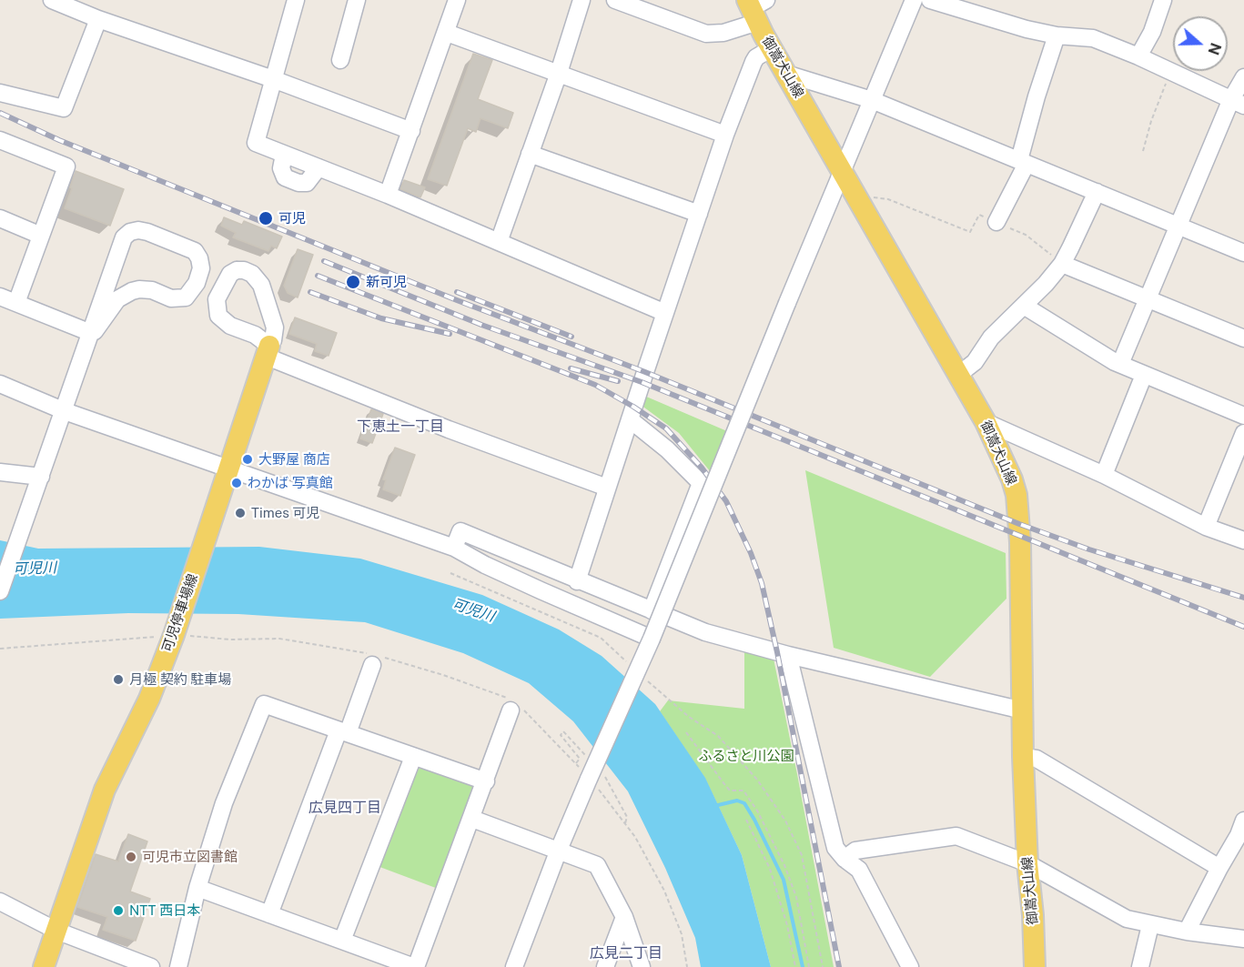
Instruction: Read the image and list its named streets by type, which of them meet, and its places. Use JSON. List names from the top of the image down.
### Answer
{
  "streets": {
    "main road": ["御嵩犬山線", "可児停車場線"]
  },
  "districts": ["下恵土一丁目", "広見四丁目", "広見二丁目"],
  "water": ["可児川"],
  "parks": ["ふるさと川公園"],
  "places": [
    "可児",
    "新可児",
    "大野屋 商店",
    "わかば 写真館",
    "Times 可児",
    "月極 契約 駐車場",
    "可児市立図書館",
    "NTT 西日本"
  ],
  "north": "right"
}
